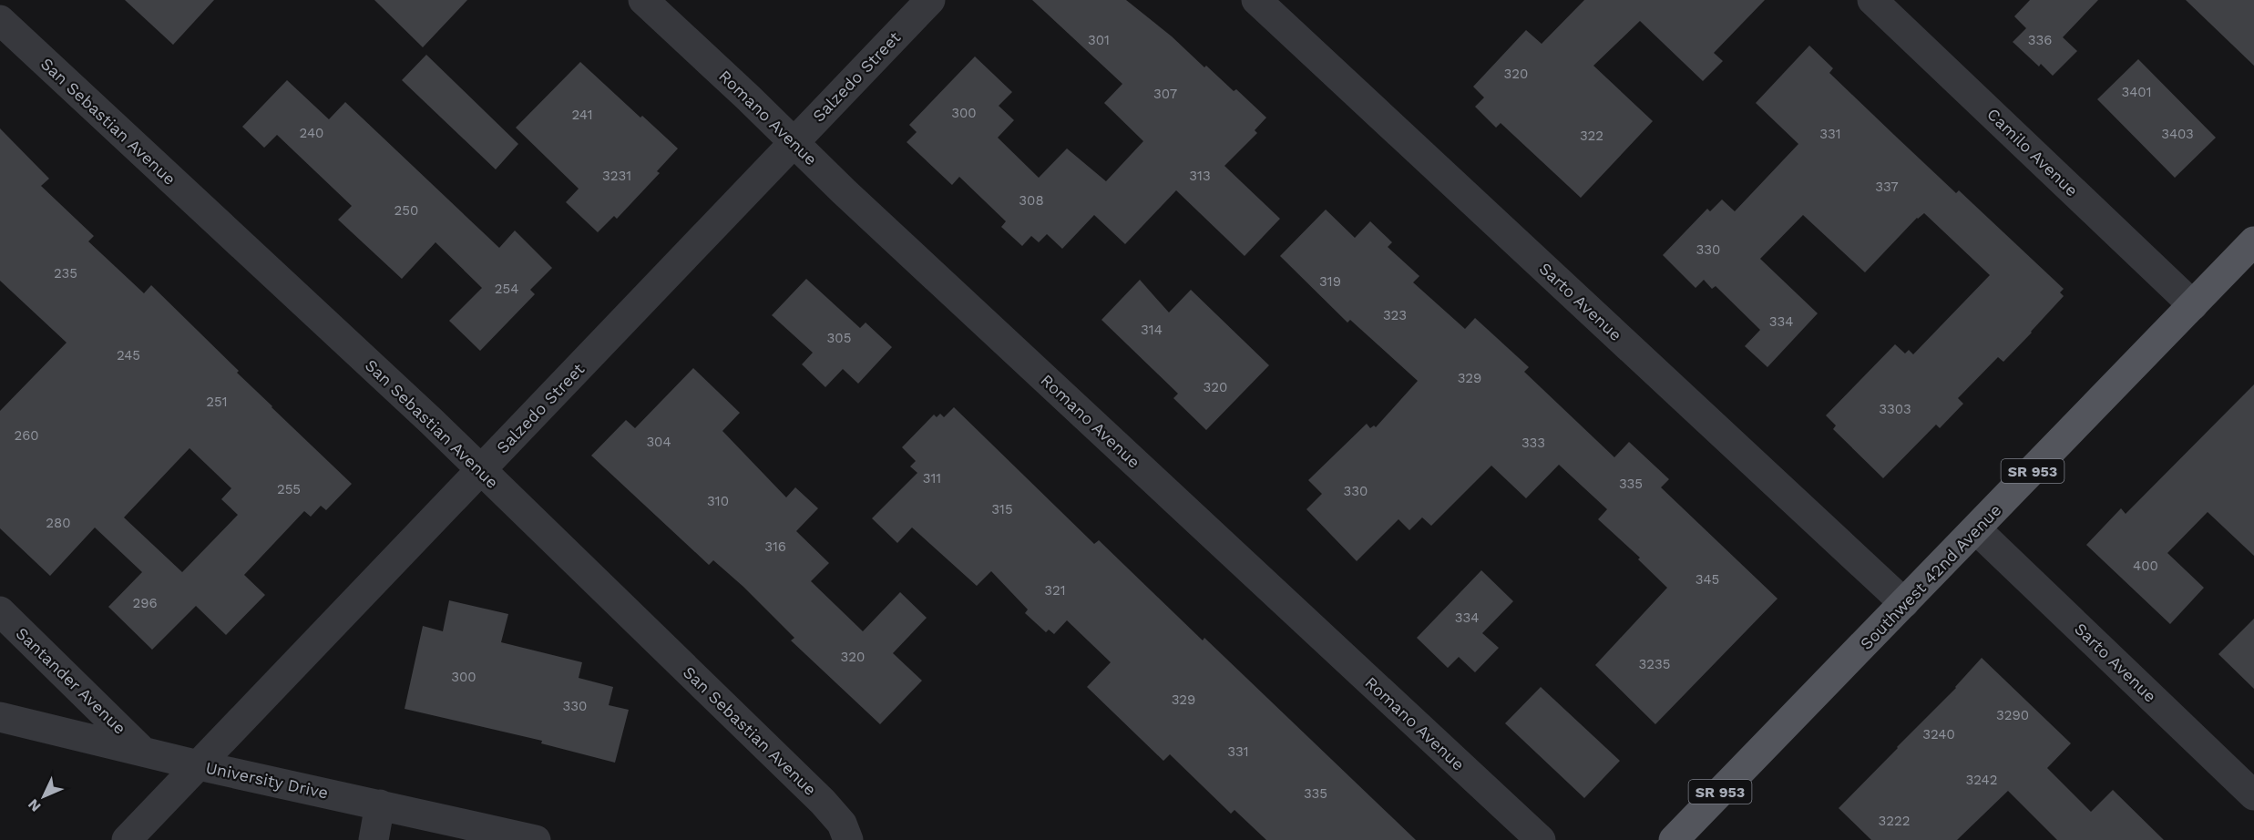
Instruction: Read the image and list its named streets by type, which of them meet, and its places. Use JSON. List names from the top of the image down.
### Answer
{
  "streets": {
    "main road": ["SR 953", "Southwest 42nd Avenue"],
    "street": [
      "Salzedo Street",
      "Romano Avenue",
      "San Sebastian Avenue",
      "Camilo Avenue",
      "Sarto Avenue",
      "Santander Avenue",
      "University Drive"
    ]
  },
  "crossings": [
    ["Salzedo Street", "Romano Avenue"],
    ["Salzedo Street", "San Sebastian Avenue"],
    ["Salzedo Street", "University Drive"],
    ["Camilo Avenue", "Southwest 42nd Avenue"],
    ["Sarto Avenue", "Southwest 42nd Avenue"],
    ["Santander Avenue", "University Drive"]
  ],
  "house_numbers": [
    "301",
    "336",
    "320",
    "3401",
    "307",
    "300",
    "241",
    "240",
    "331",
    "3403",
    "322",
    "3231",
    "313",
    "337",
    "308",
    "250",
    "330",
    "235",
    "319",
    "254",
    "323",
    "334",
    "314",
    "305",
    "245",
    "329",
    "320",
    "251",
    "3303",
    "260",
    "304",
    "333",
    "311",
    "335",
    "255",
    "330",
    "310",
    "315",
    "280",
    "316",
    "400",
    "345",
    "321",
    "296",
    "334",
    "320",
    "3235",
    "300",
    "329",
    "330",
    "3290",
    "3240",
    "331",
    "3242",
    "335",
    "3222"
  ],
  "north": "bottom left"
}
